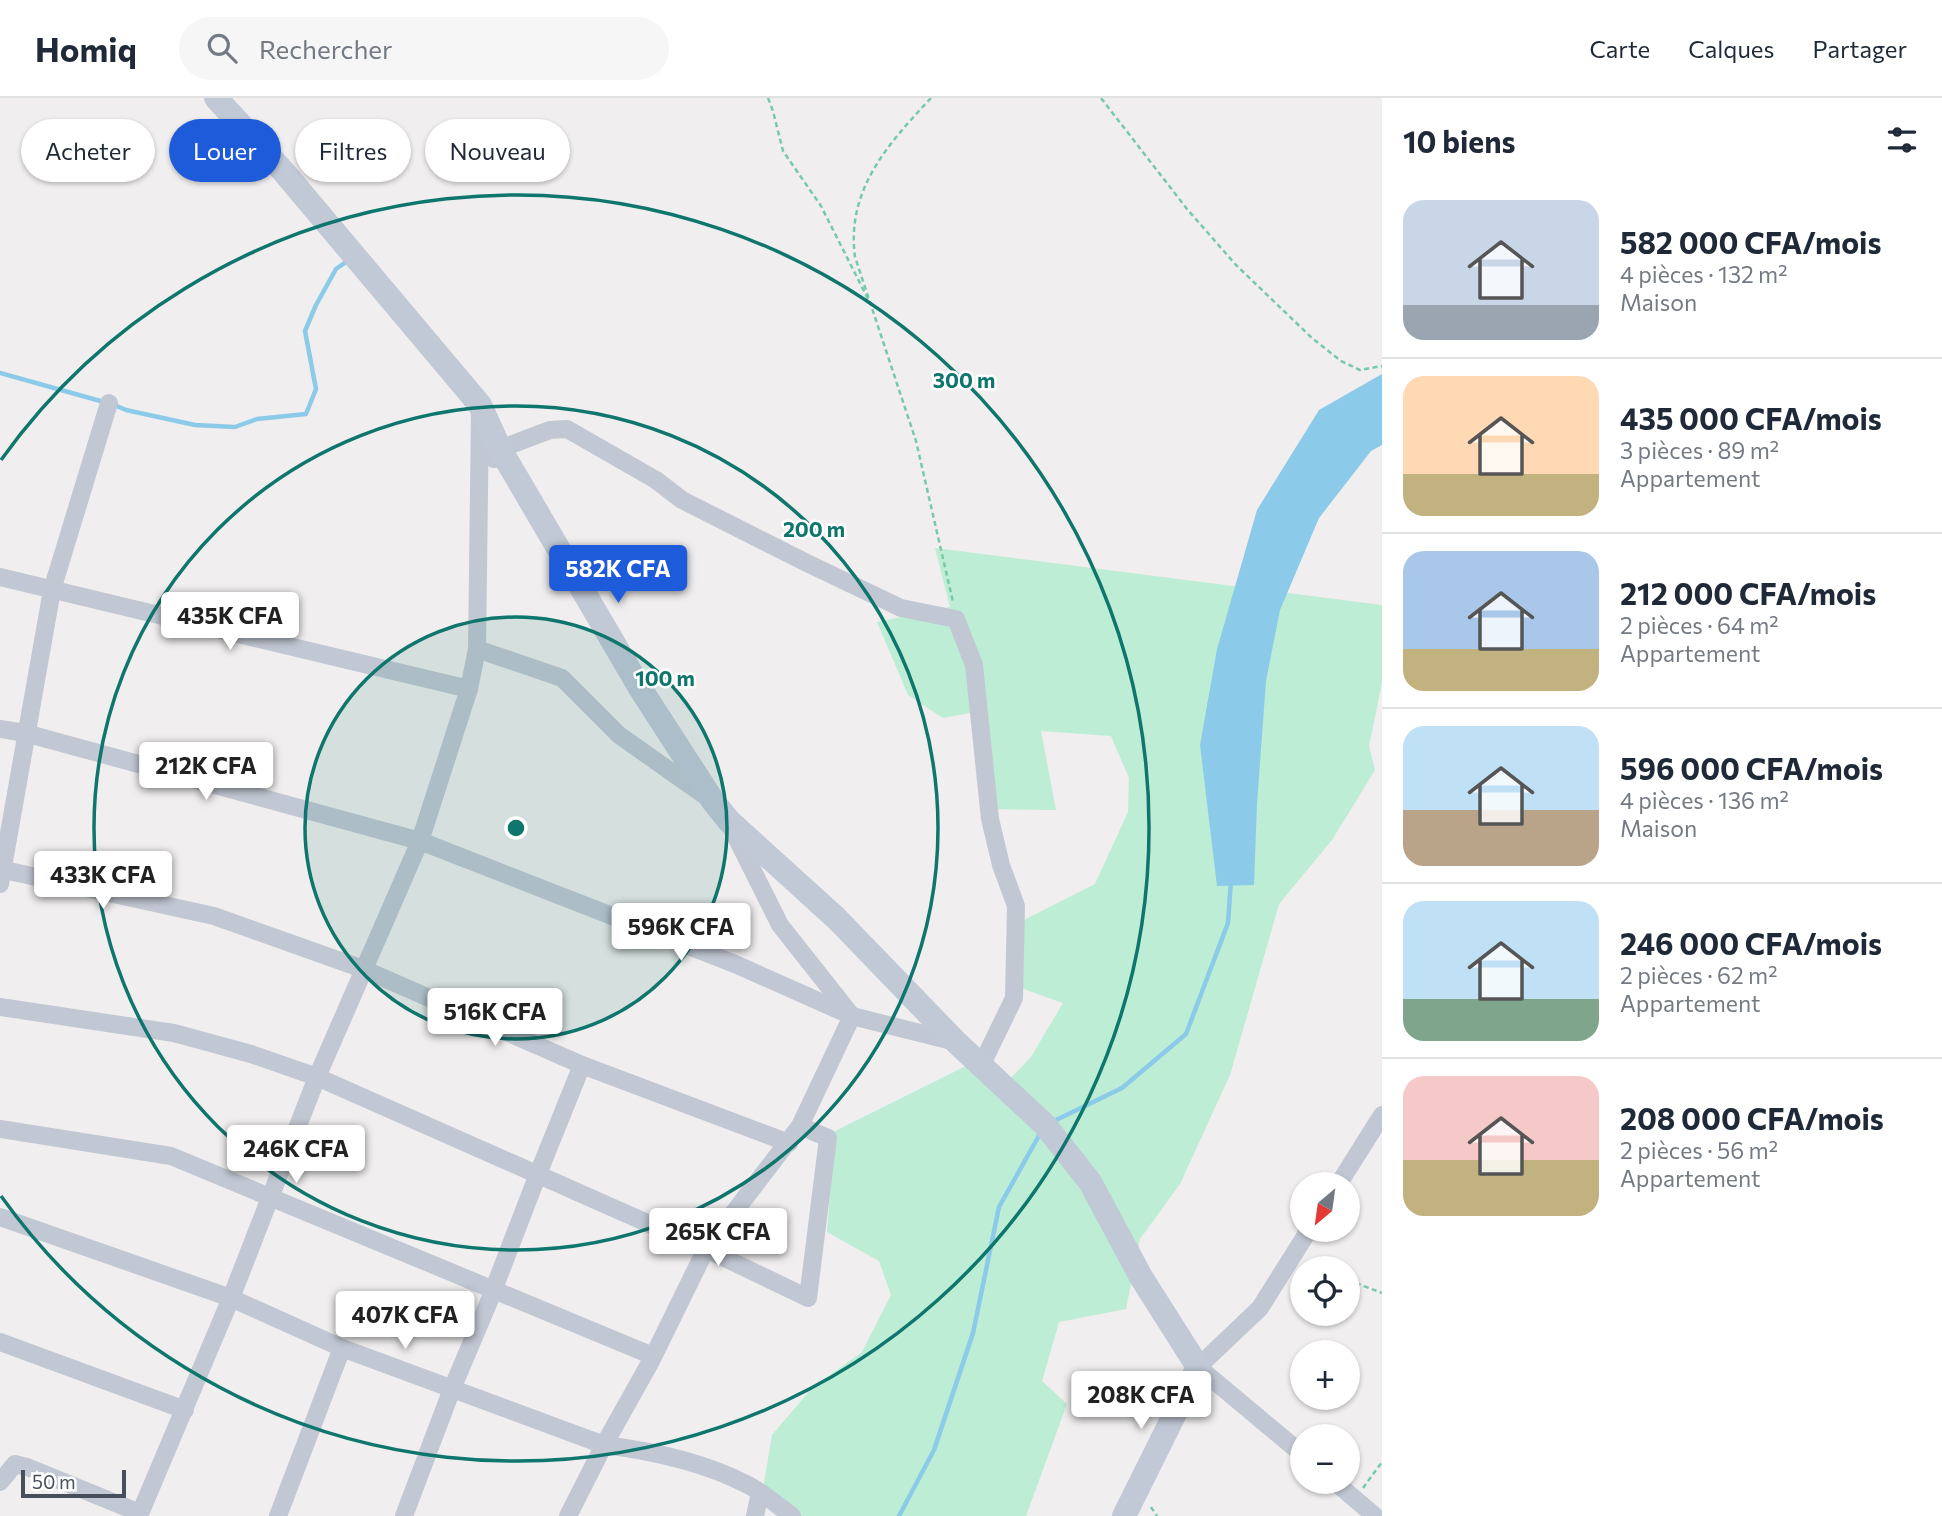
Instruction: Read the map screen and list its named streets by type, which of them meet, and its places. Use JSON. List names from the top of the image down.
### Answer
{
  "scale_bar": "50 m",
  "north": "bottom left",
  "page": {
    "header": "Homiq",
    "search": "Rechercher",
    "nav": ["Carte", "Calques", "Partager"],
    "heading": "10 biens",
    "chip": [
      "Acheter",
      "Louer",
      "Filtres",
      "Nouveau"
    ],
    "list": [
      {
        "name": "582 000 CFA/mois",
        "note": "4 pièces · 132 m² · Maison"
      },
      {
        "name": "435 000 CFA/mois",
        "note": "3 pièces · 89 m² · Appartement"
      },
      {
        "name": "212 000 CFA/mois",
        "note": "2 pièces · 64 m² · Appartement"
      },
      {
        "name": "596 000 CFA/mois",
        "note": "4 pièces · 136 m² · Maison"
      },
      {
        "name": "246 000 CFA/mois",
        "note": "2 pièces · 62 m² · Appartement"
      },
      {
        "name": "208 000 CFA/mois",
        "note": "2 pièces · 56 m² · Appartement"
      }
    ],
    "price": [
      "582K CFA",
      "435K CFA",
      "212K CFA",
      "433K CFA",
      "596K CFA",
      "516K CFA",
      "246K CFA",
      "265K CFA",
      "407K CFA",
      "208K CFA"
    ],
    "map_buttons": ["+", "−"],
    "scale": "50 m"
  },
  "rings": ["300 m", "200 m", "100 m"]
}
